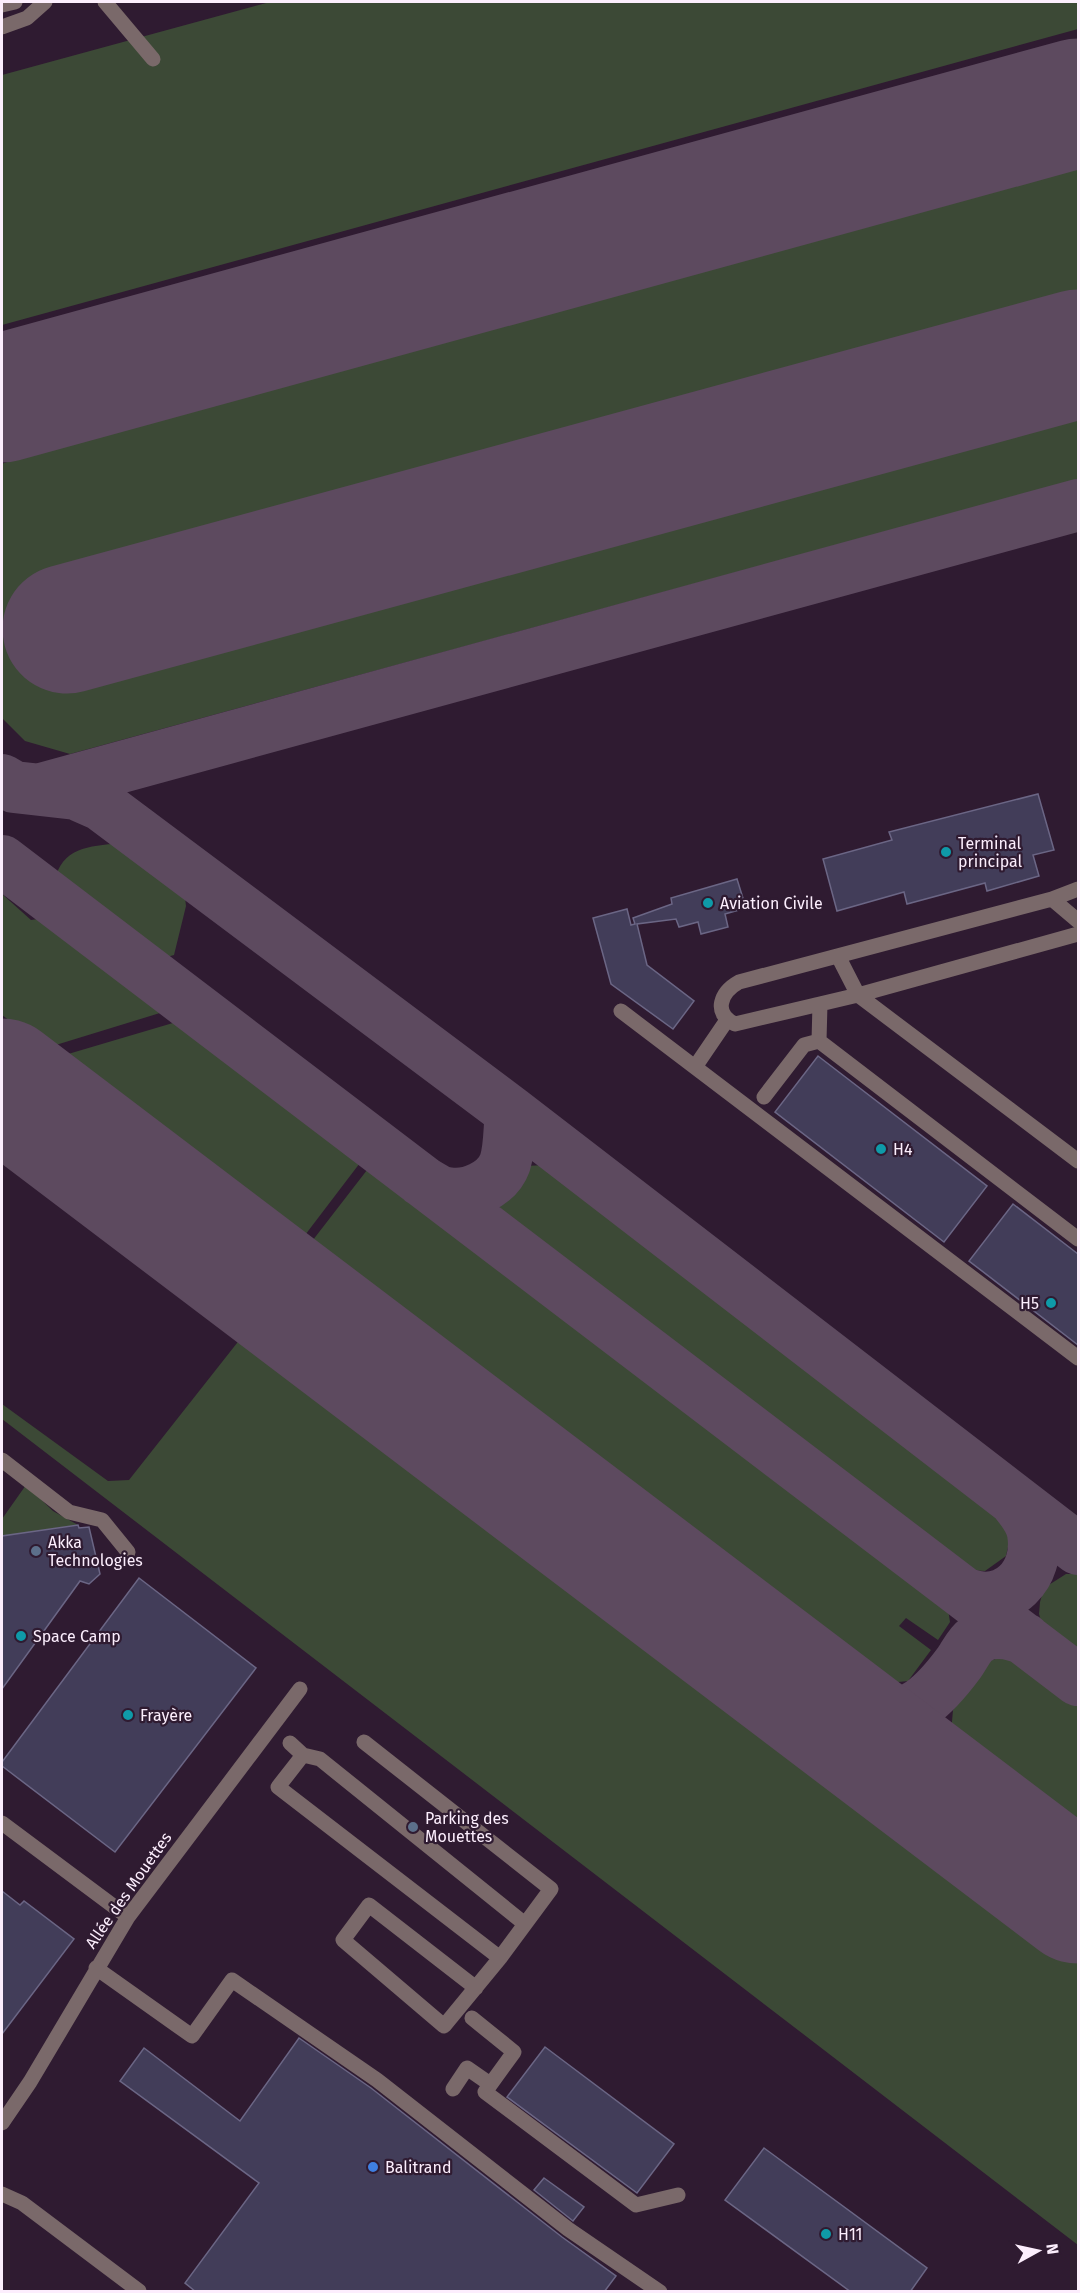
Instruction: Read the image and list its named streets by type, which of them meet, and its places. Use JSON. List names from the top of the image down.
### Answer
{
  "streets": {
    "street": ["Allée des Mouettes"]
  },
  "places": [
    "Terminal principal",
    "Aviation Civile",
    "H4",
    "H5",
    "Akka Technologies",
    "Space Camp",
    "Frayère",
    "Parking des Mouettes",
    "Balitrand",
    "H11"
  ],
  "north": "right"
}
